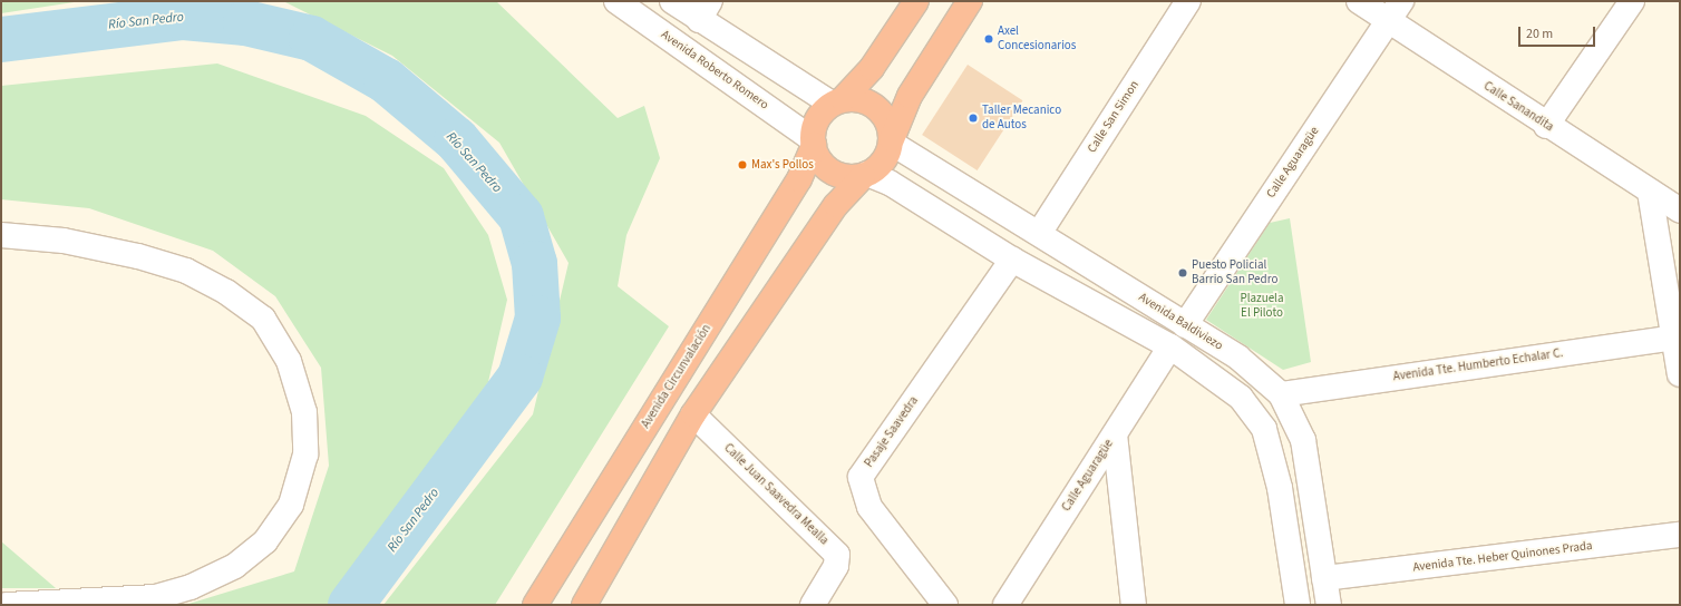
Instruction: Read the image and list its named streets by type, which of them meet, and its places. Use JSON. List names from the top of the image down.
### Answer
{
  "streets": {
    "highway": ["Avenida Circunvalación"],
    "street": [
      "Avenida Roberto Romero",
      "Calle Sanandita",
      "Calle San Simon",
      "Calle Aguaragüe",
      "Avenida Baldiviezo",
      "Avenida Tte. Humberto Echalar C.",
      "Pasaje Saavedra",
      "Calle Juan Saavedra Mealla",
      "Avenida Tte. Heber Quinones Prada"
    ]
  },
  "crossings": [
    ["Avenida Roberto Romero", "Avenida Baldiviezo"],
    ["Avenida Roberto Romero", "Avenida Circunvalación"],
    ["Calle Sanandita", "Calle Aguaragüe"],
    ["Calle San Simon", "Avenida Baldiviezo"],
    ["Calle Aguaragüe", "Avenida Baldiviezo"],
    ["Avenida Baldiviezo", "Avenida Tte. Humberto Echalar C."],
    ["Avenida Baldiviezo", "Avenida Circunvalación"],
    ["Avenida Baldiviezo", "Avenida Tte. Heber Quinones Prada"]
  ],
  "water": ["Río San Pedro"],
  "parks": ["Plazuela El Piloto"],
  "places": [
    "Axel Concesionarios",
    "Taller Mecanico de Autos",
    "Max's Pollos",
    "Puesto Policial Barrio San Pedro"
  ],
  "scale_bar": "20 m"
}
